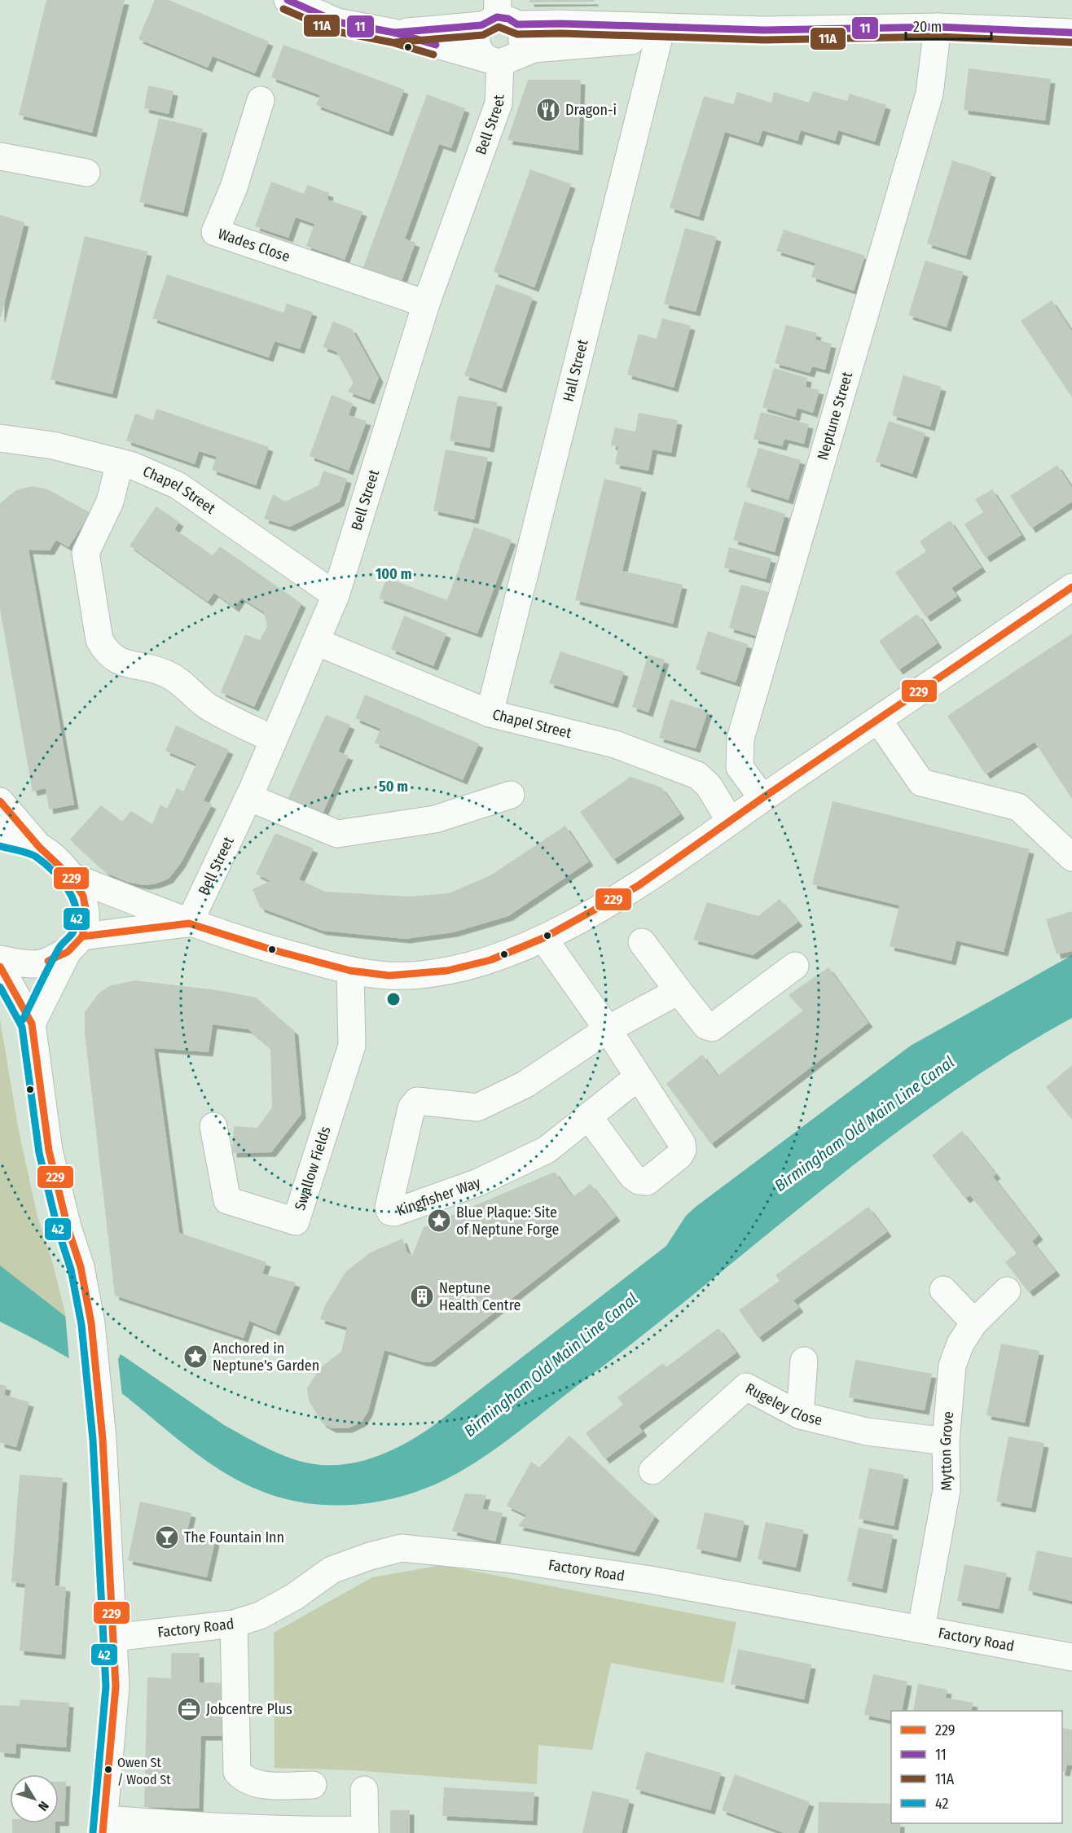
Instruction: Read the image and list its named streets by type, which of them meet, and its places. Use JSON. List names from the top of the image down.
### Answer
{
  "streets": {
    "street": [
      "Bell Street",
      "Wades Close",
      "Hall Street",
      "Neptune Street",
      "Chapel Street",
      "Swallow Fields",
      "Kingfisher Way",
      "Rugeley Close",
      "Mytton Grove",
      "Factory Road"
    ]
  },
  "crossings": [
    ["Bell Street", "Wades Close"],
    ["Bell Street", "Chapel Street"],
    ["Hall Street", "Chapel Street"],
    ["Rugeley Close", "Mytton Grove"],
    ["Mytton Grove", "Factory Road"]
  ],
  "water": ["Birmingham Old Main Line Canal"],
  "places": {
    "restaurant": ["Dragon-i"],
    "place": ["Blue Plaque: Site of Neptune Forge", "Anchored in Neptune's Garden"],
    "building": ["Neptune Health Centre"],
    "bar": ["The Fountain Inn"],
    "office": ["Jobcentre Plus"],
    "other": ["Owen St / Wood St"]
  },
  "lines": [
    "transit line 11",
    "transit line 11A",
    "transit line 229",
    "transit line 42"
  ],
  "legend": [
    "229",
    "11",
    "11A",
    "42"
  ],
  "scale_bar": "20 m",
  "north": "bottom right",
  "rings": ["100 m", "50 m"]
}
